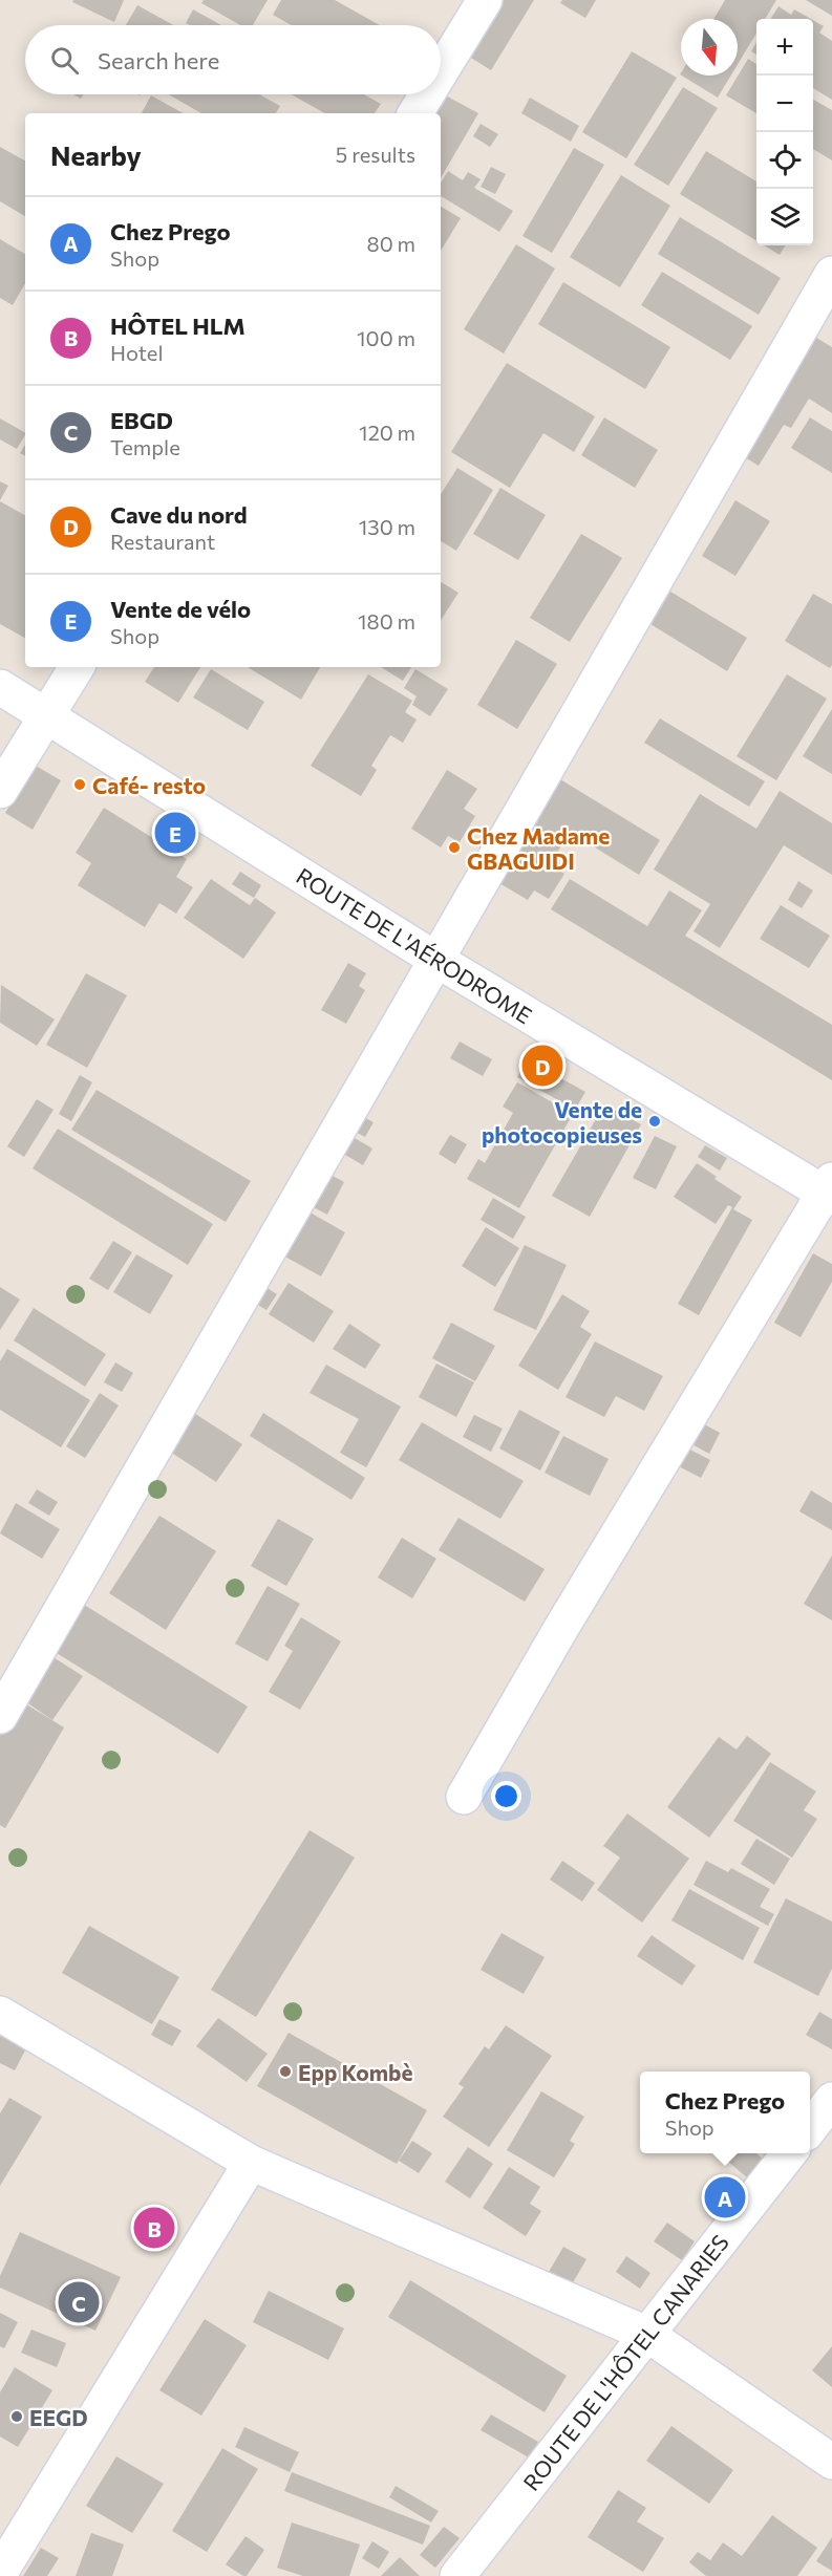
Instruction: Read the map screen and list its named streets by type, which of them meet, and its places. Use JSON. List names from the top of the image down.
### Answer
{
  "streets": {
    "street": ["ROUTE DE L'AÉRODROME", "ROUTE DE L'HÔTEL CANARIES"]
  },
  "places": [
    "Café- resto",
    "Chez Madame GBAGUIDI",
    "Vente de photocopieuses",
    "Epp Kombè",
    "EEGD"
  ],
  "north": "bottom",
  "page": {
    "map_buttons": ["+", "−"],
    "search": "Search here",
    "heading": ["Nearby", "5 results"],
    "list": [
      {
        "mark": "A",
        "name": "Chez Prego",
        "note": "Shop",
        "value": "80 m"
      },
      {
        "mark": "B",
        "name": "HÔTEL HLM",
        "note": "Hotel",
        "value": "100 m"
      },
      {
        "mark": "C",
        "name": "EBGD",
        "note": "Temple",
        "value": "120 m"
      },
      {
        "mark": "D",
        "name": "Cave du nord",
        "note": "Restaurant",
        "value": "130 m"
      },
      {
        "mark": "E",
        "name": "Vente de vélo",
        "note": "Shop",
        "value": "180 m"
      }
    ],
    "pins": [
      "E",
      "D",
      "A",
      "B",
      "C"
    ],
    "popup": ["Chez Prego", "Shop"]
  }
}
